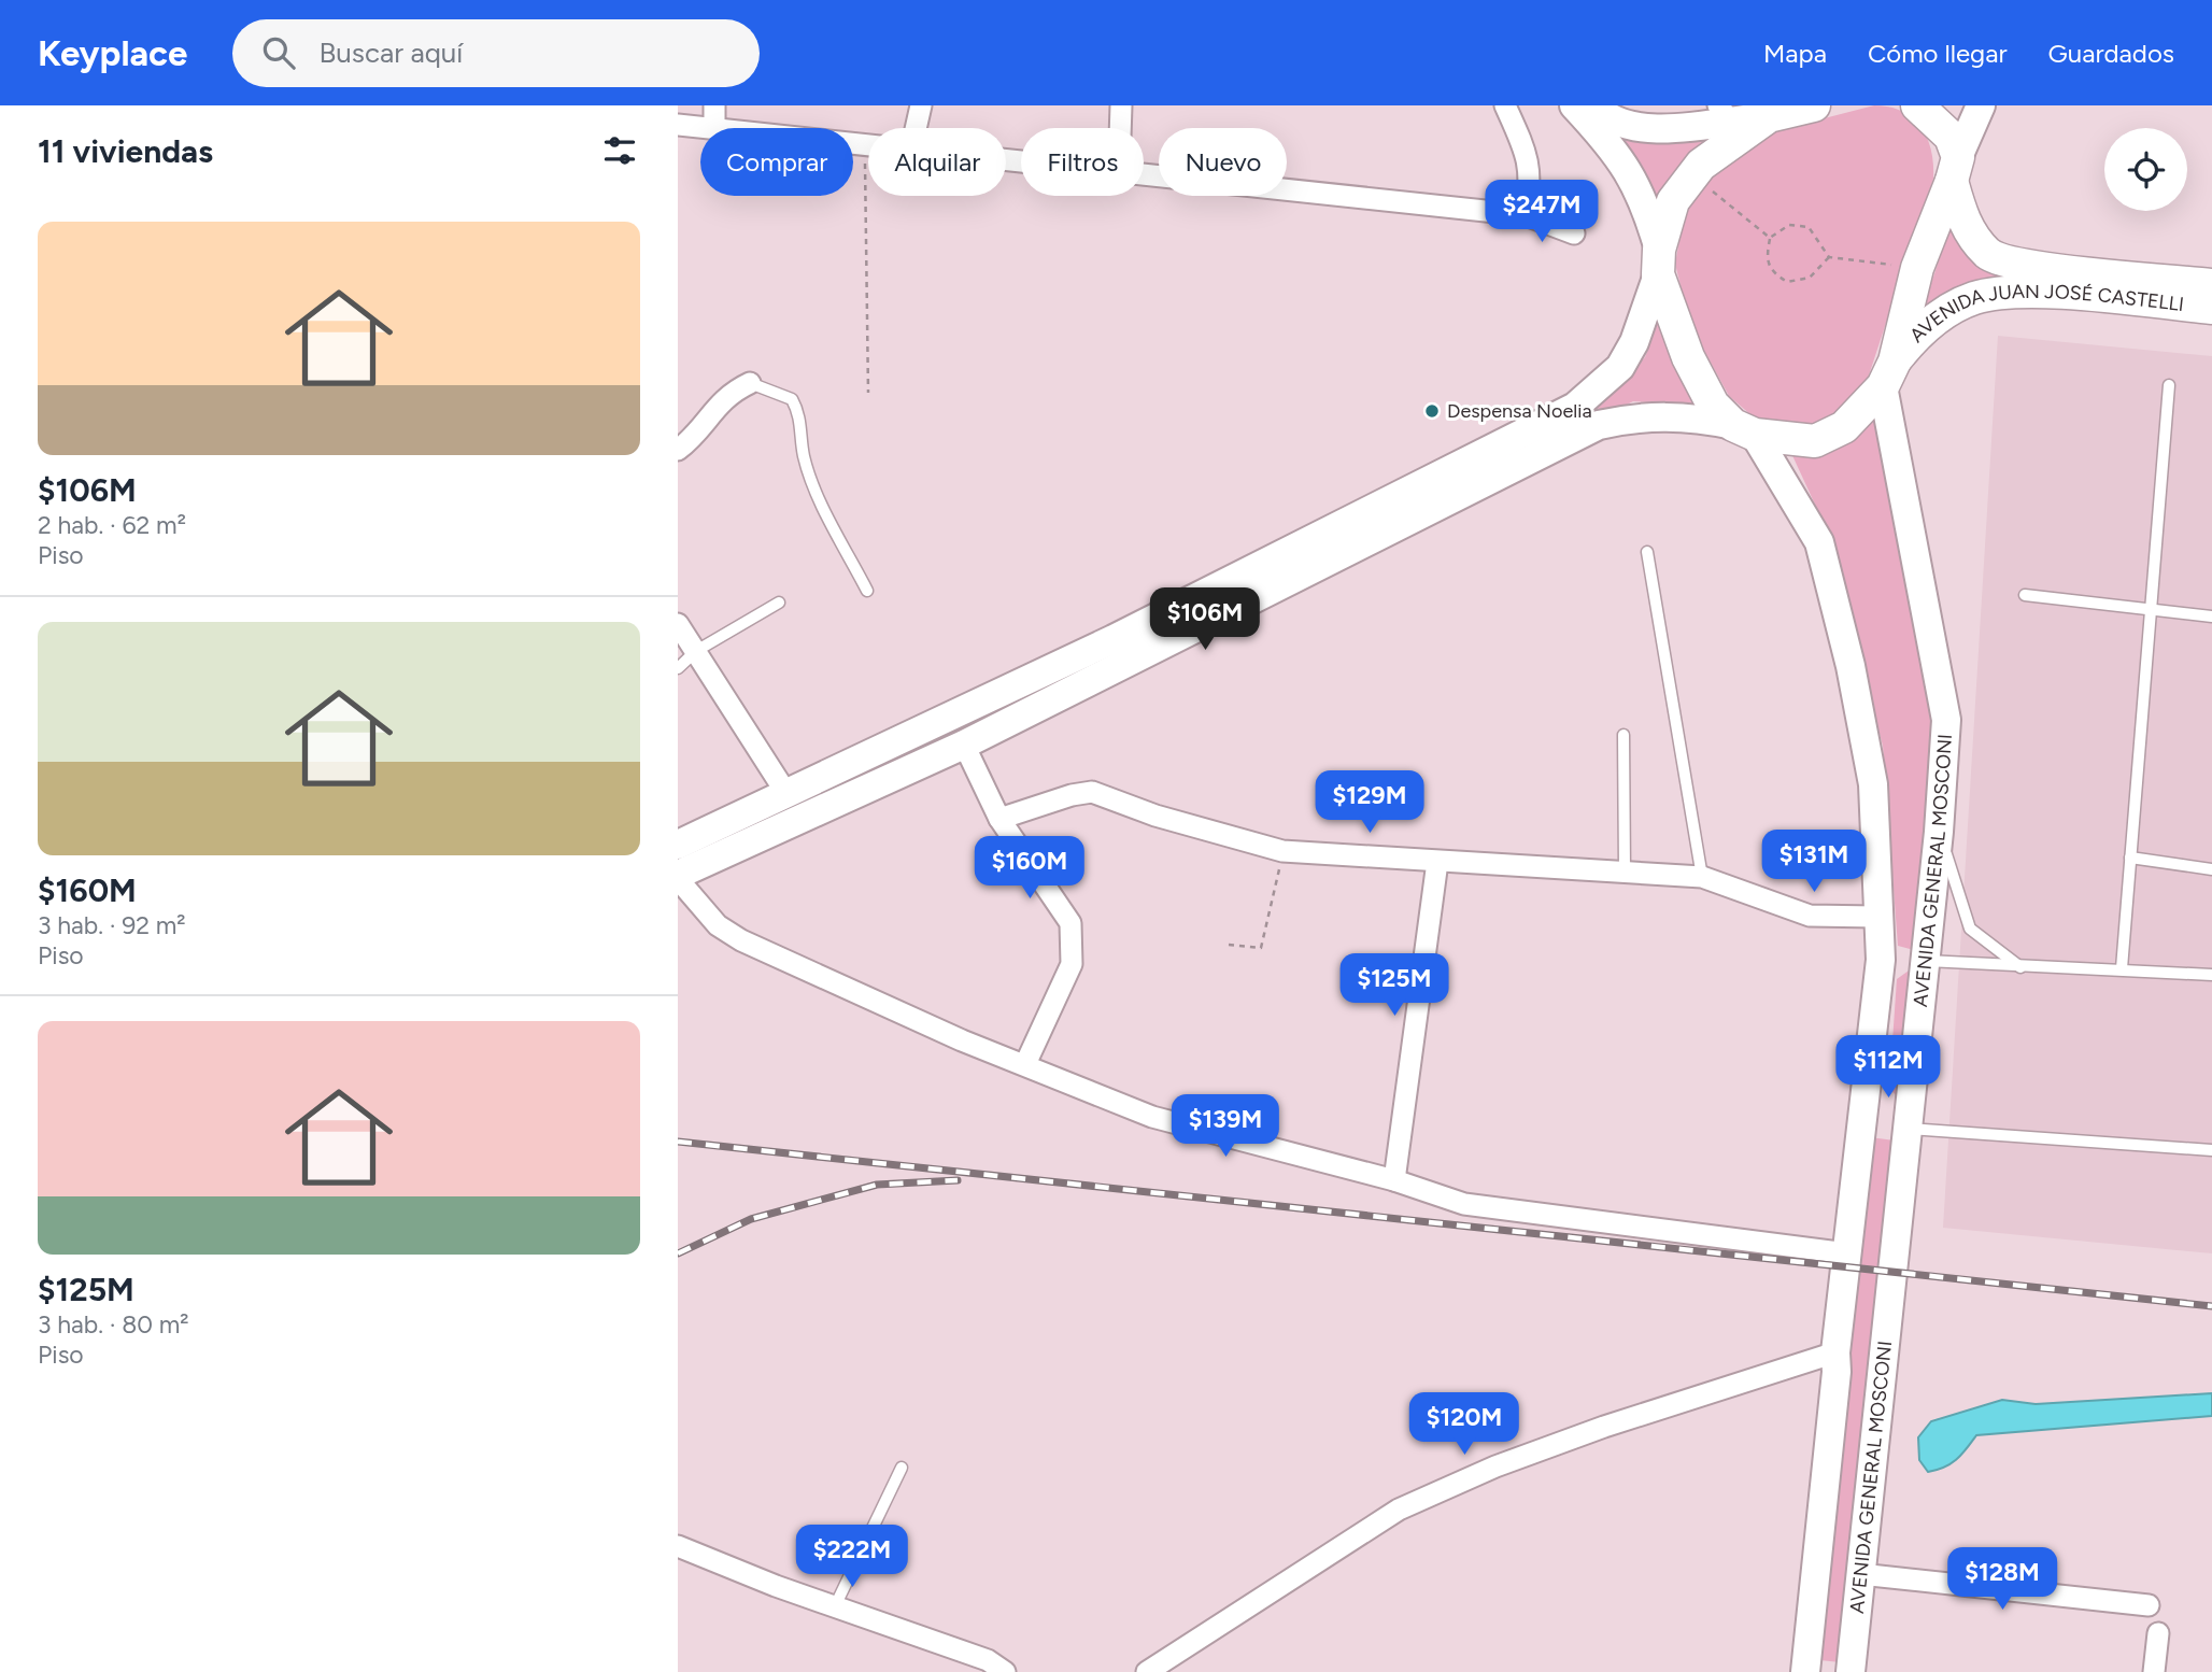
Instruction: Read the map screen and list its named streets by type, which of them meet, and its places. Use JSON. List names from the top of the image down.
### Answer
{
  "streets": {
    "main road": ["AVENIDA JUAN JOSÉ CASTELLI", "AVENIDA GENERAL MOSCONI"]
  },
  "crossings": [
    ["AVENIDA JUAN JOSÉ CASTELLI", "AVENIDA GENERAL MOSCONI"]
  ],
  "places": ["Despensa Noelia"],
  "page": {
    "header": "Keyplace",
    "search": "Buscar aquí",
    "nav": ["Mapa", "Cómo llegar", "Guardados"],
    "heading": "11 viviendas",
    "chip": [
      "Comprar",
      "Alquilar",
      "Filtros",
      "Nuevo"
    ],
    "price": [
      "$247M",
      "$106M",
      "$129M",
      "$131M",
      "$160M",
      "$125M",
      "$112M",
      "$139M",
      "$120M",
      "$222M",
      "$128M"
    ],
    "list": [
      {
        "name": "$106M",
        "note": "2 hab. · 62 m² · Piso"
      },
      {
        "name": "$160M",
        "note": "3 hab. · 92 m² · Piso"
      },
      {
        "name": "$125M",
        "note": "3 hab. · 80 m² · Piso"
      }
    ]
  }
}
